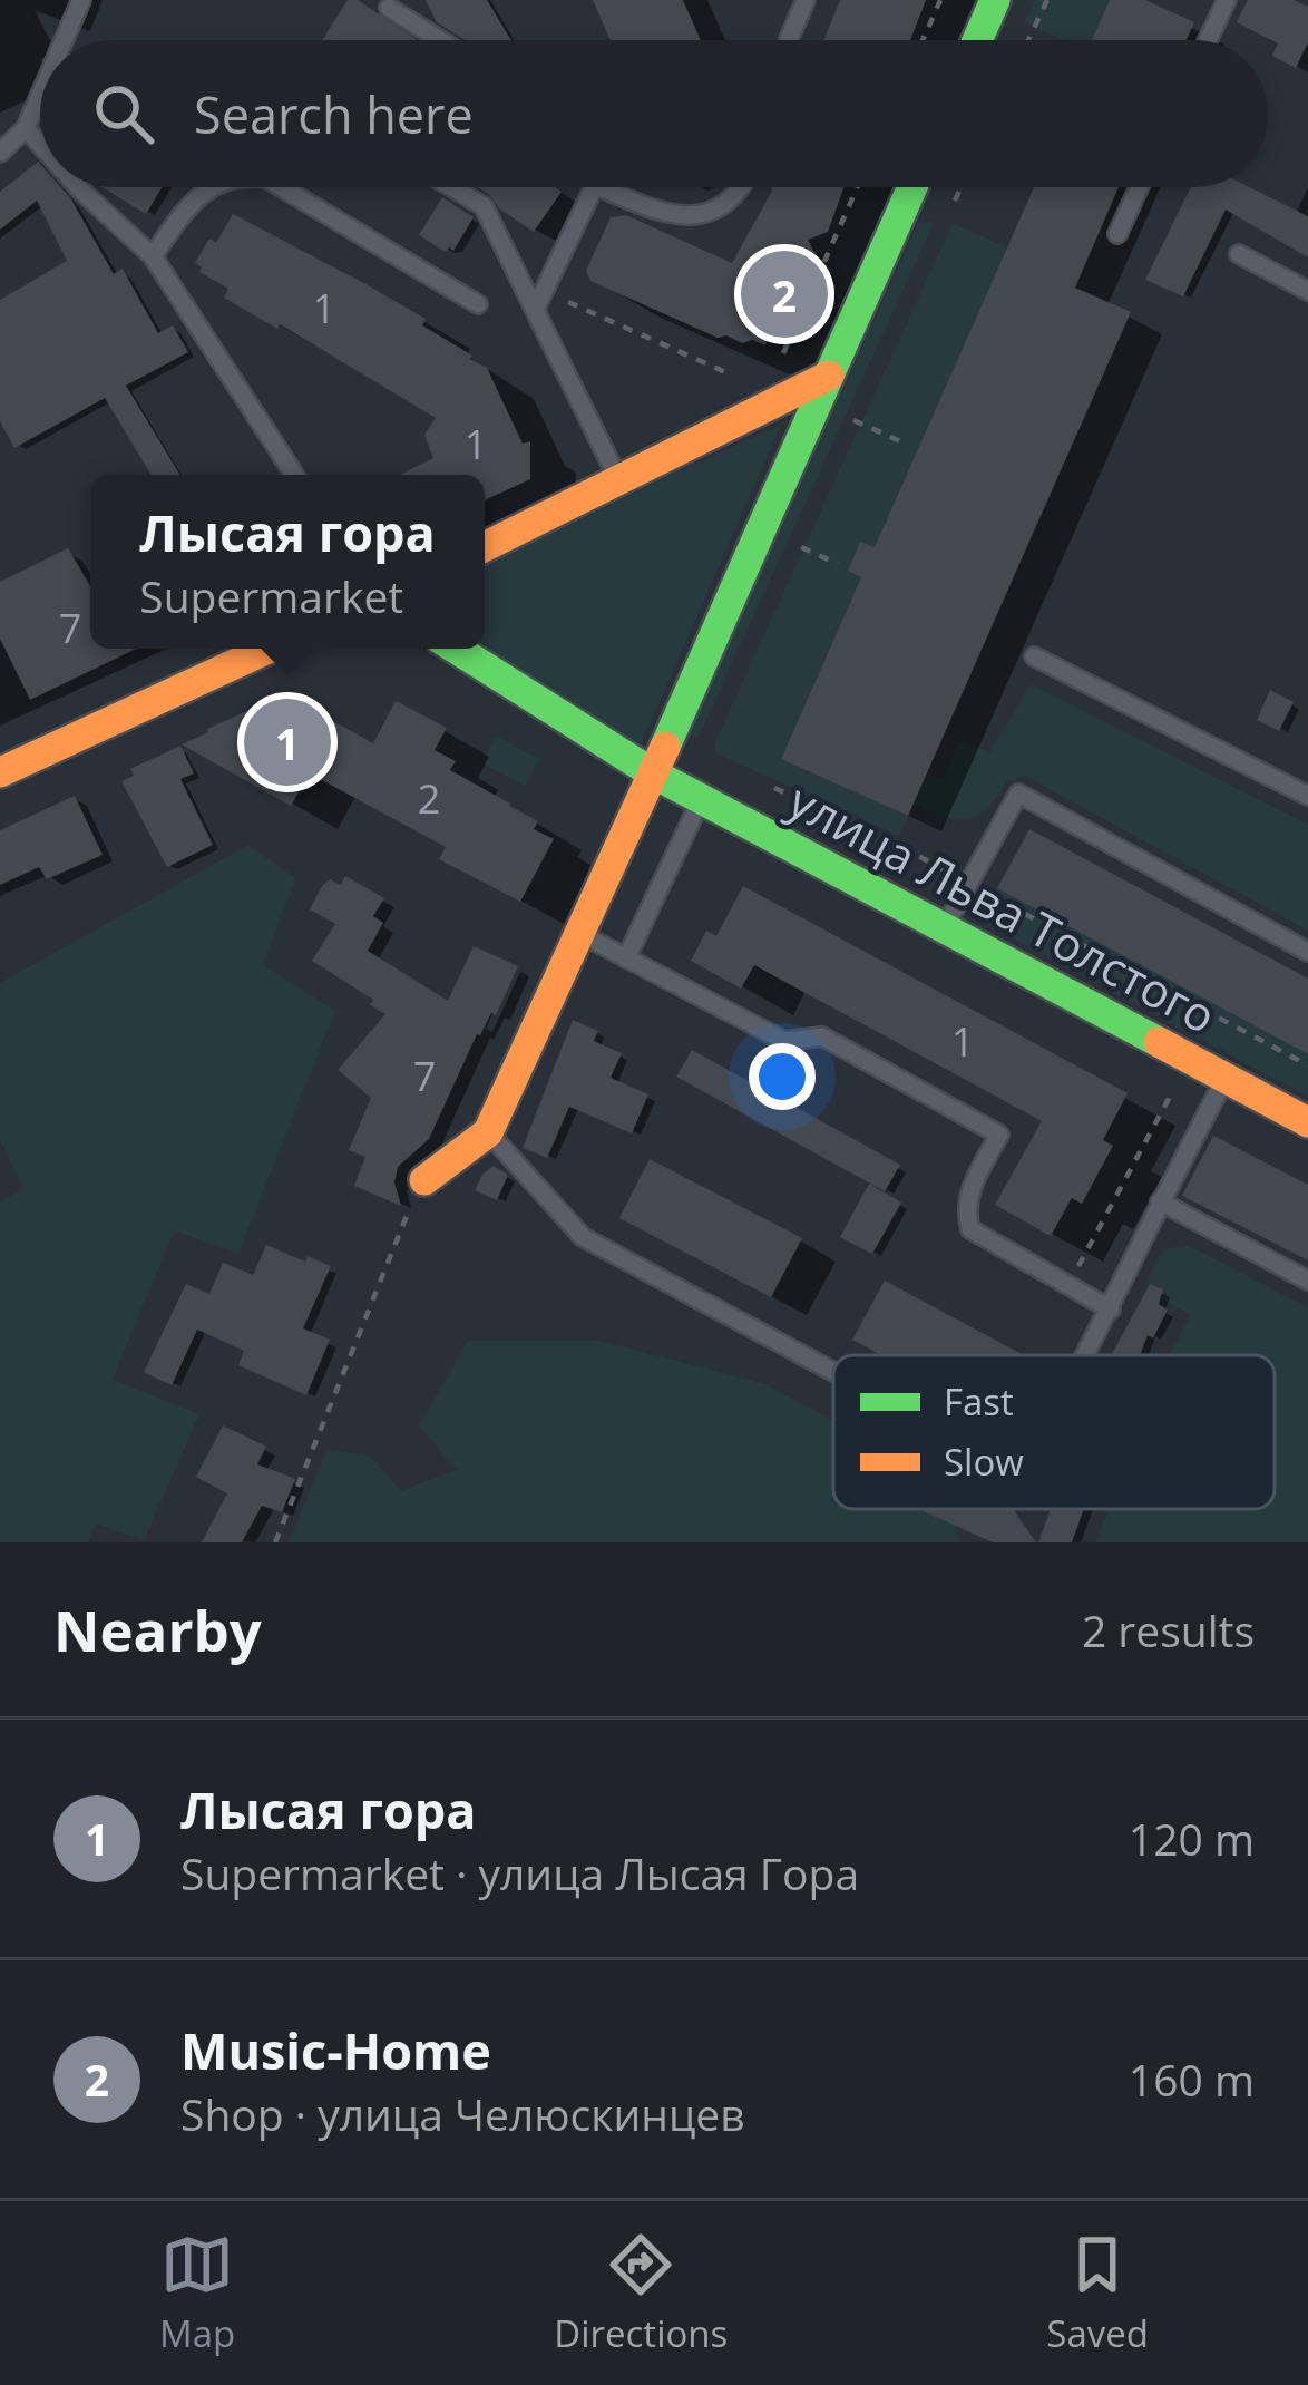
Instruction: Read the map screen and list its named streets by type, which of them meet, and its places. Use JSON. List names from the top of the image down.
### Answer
{
  "streets": {
    "street": ["улица Льва Толстого"]
  },
  "house_numbers": [
    "1",
    "1",
    "7",
    "2",
    "1",
    "7"
  ],
  "legend": ["Fast", "Slow"],
  "page": {
    "search": "Search here",
    "pins": ["2", "1"],
    "popup": ["Лысая гора", "Supermarket"],
    "heading": ["Nearby", "2 results"],
    "list": [
      {
        "mark": "1",
        "name": "Лысая гора",
        "note": "Supermarket · улица Лысая Гора",
        "value": "120 m"
      },
      {
        "mark": "2",
        "name": "Music-Home",
        "note": "Shop · улица Челюскинцев",
        "value": "160 m"
      }
    ],
    "nav": ["Map", "Directions", "Saved"]
  }
}
